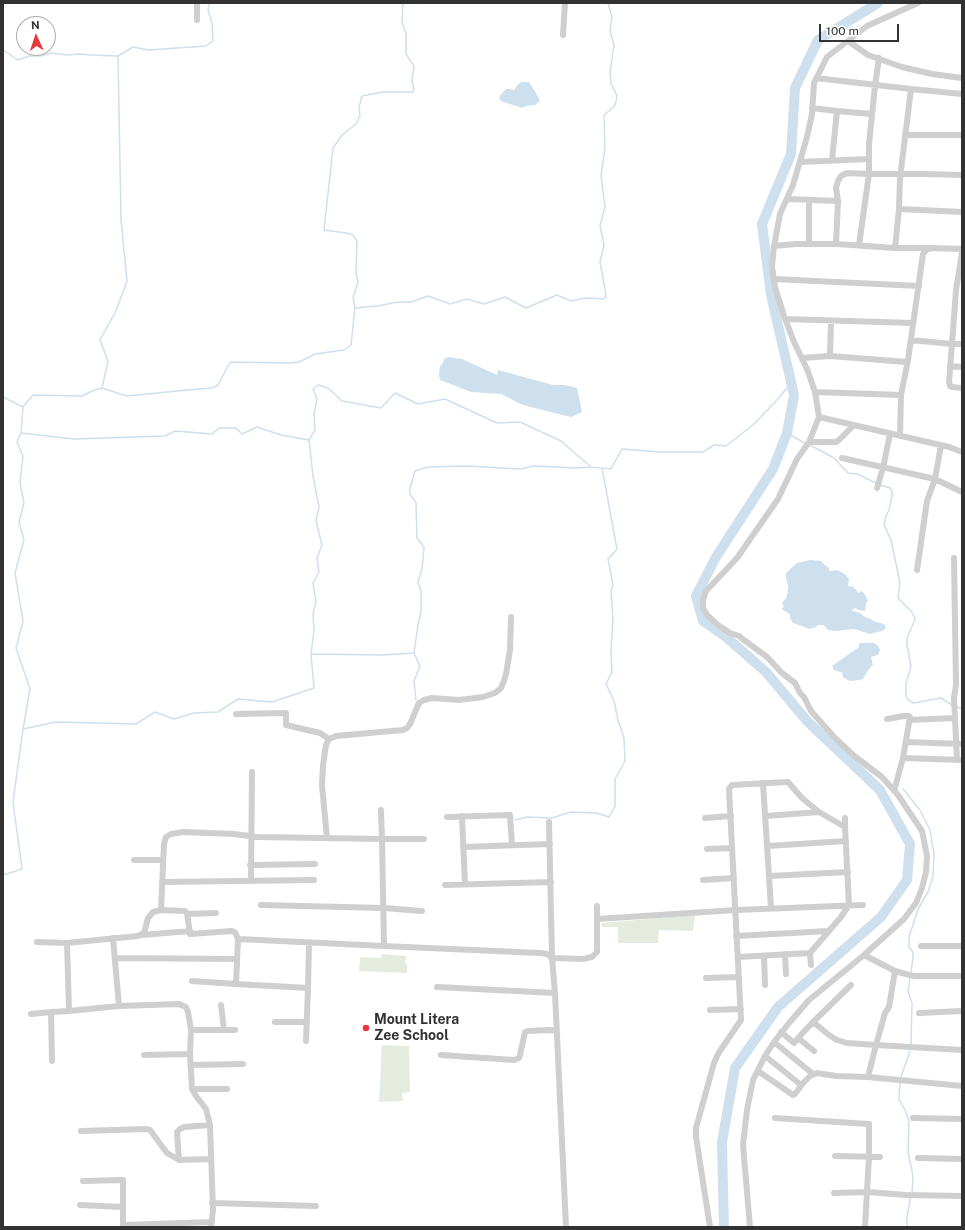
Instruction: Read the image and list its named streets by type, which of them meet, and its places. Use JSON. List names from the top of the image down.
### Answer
{
  "places": ["Mount Litera Zee School"],
  "scale_bar": "100 m",
  "north": "top"
}
